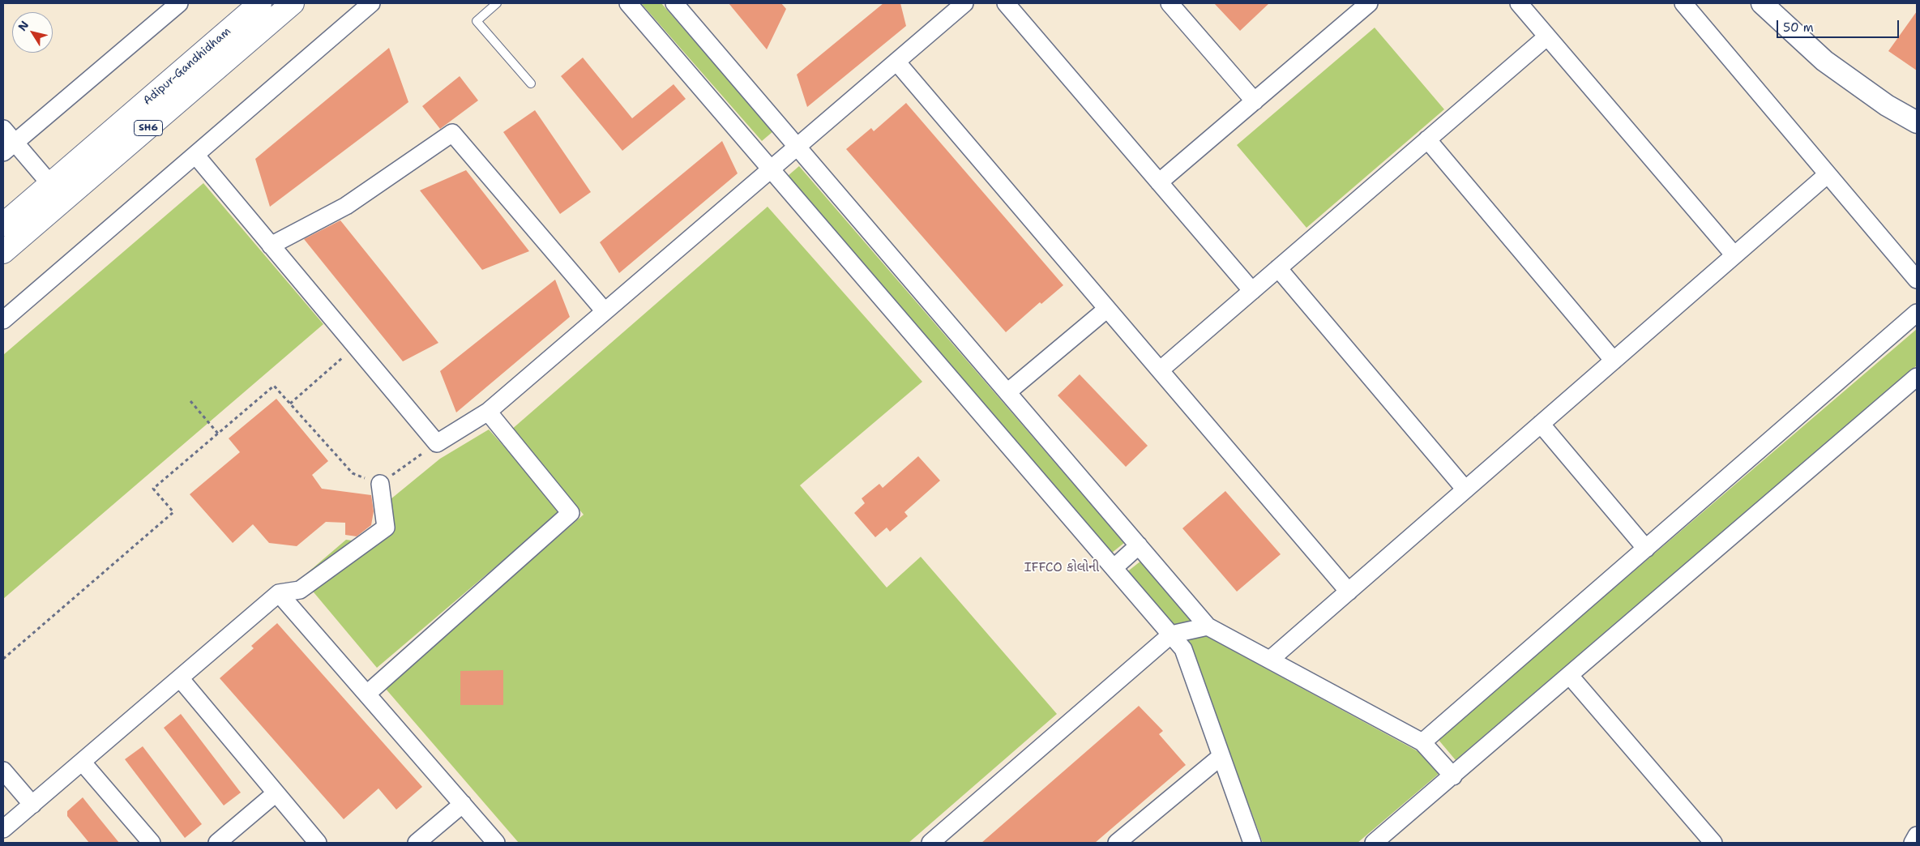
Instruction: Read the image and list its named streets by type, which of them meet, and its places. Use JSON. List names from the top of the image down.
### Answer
{
  "streets": {
    "main road": ["Adipur-Gandhidham", "SH6"]
  },
  "districts": ["IFFCO કોલોની"],
  "scale_bar": "50 m",
  "north": "top left"
}
